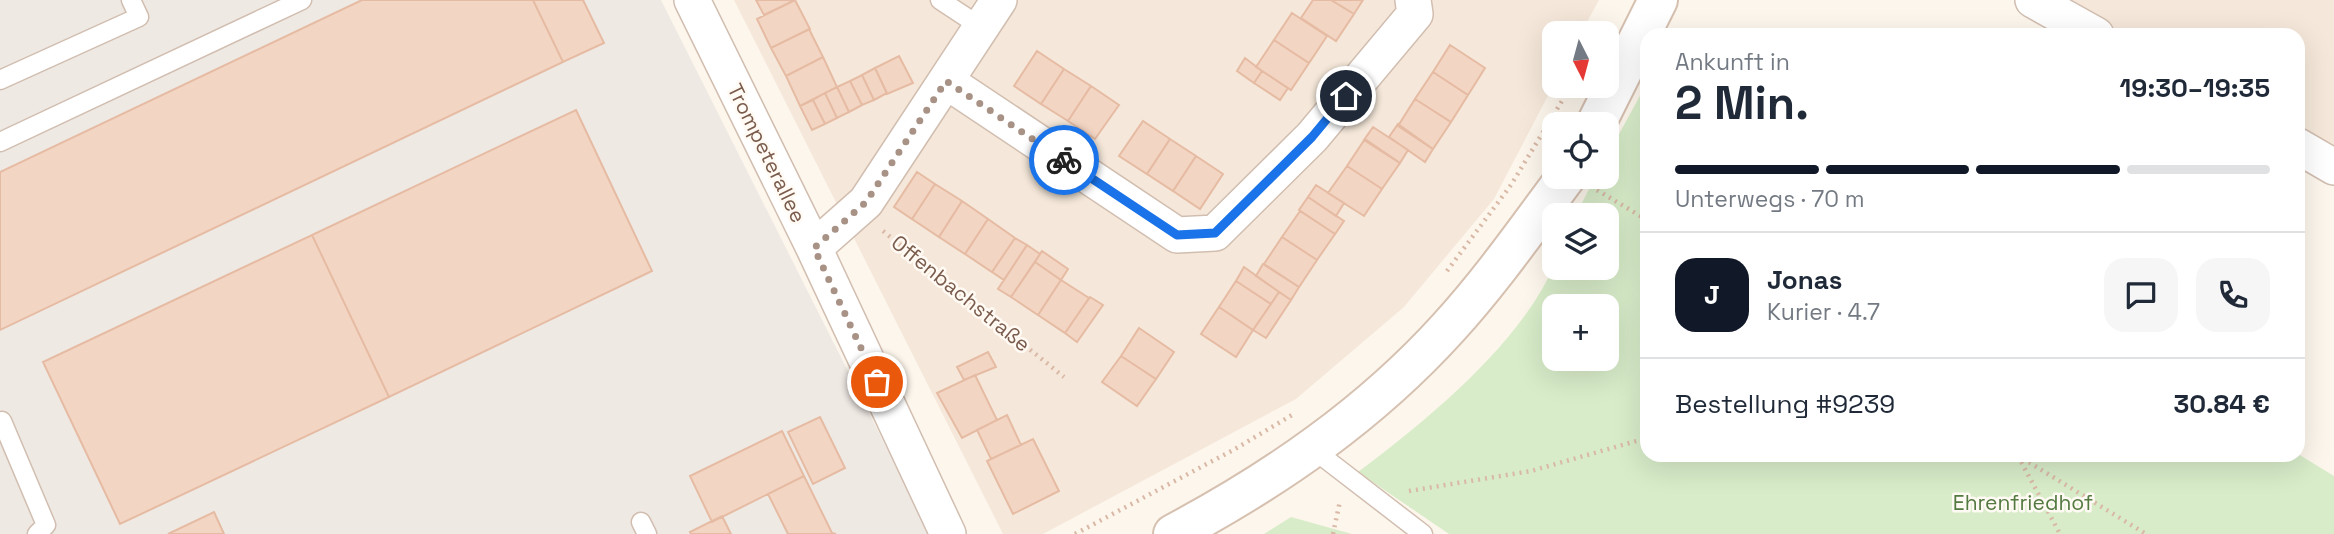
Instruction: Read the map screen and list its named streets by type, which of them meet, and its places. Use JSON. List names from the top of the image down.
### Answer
{
  "streets": {
    "street": ["Trompeterallee"],
    "path": ["Offenbachstraße"]
  },
  "parks": ["Ehrenfriedhof"],
  "north": "bottom",
  "page": {
    "map_buttons": "+",
    "heading": ["2 Min.", "Ankunft in", "19:30–19:35"],
    "panel": [
      "Jonas",
      "Kurier · 4.7",
      "Bestellung #9239",
      "30.84 €"
    ],
    "bar": "Unterwegs · 70 m",
    "round": "J"
  }
}
